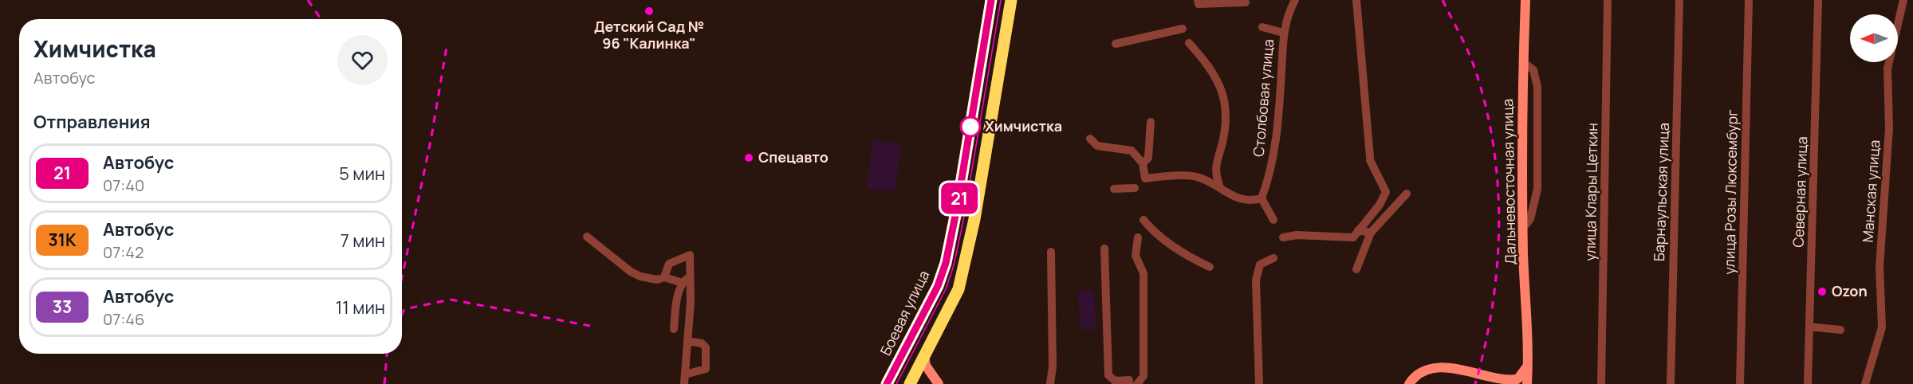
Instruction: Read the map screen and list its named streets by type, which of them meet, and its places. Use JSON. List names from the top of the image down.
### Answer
{
  "streets": {
    "main road": ["Боевая улица"],
    "street": [
      "Столбовая улица",
      "Дальневосточная улица",
      "Манская улица",
      "улица Клары Цеткин",
      "Барнаульская улица",
      "улица Розы Люксембург",
      "Северная улица"
    ]
  },
  "places": [
    "Детский Сад № 96 \"Калинка\"",
    "Химчистка",
    "Спецавто",
    "Ozon"
  ],
  "lines": ["bus line 21"],
  "north": "left",
  "page": {
    "on_map": "21",
    "heading": [
      ["Химчистка", "Автобус"],
      "Отправления"
    ],
    "list": [
      {
        "mark": "21",
        "name": "Автобус",
        "note": "07:40",
        "value": "5 мин"
      },
      {
        "mark": "31К",
        "name": "Автобус",
        "note": "07:42",
        "value": "7 мин"
      },
      {
        "mark": "33",
        "name": "Автобус",
        "note": "07:46",
        "value": "11 мин"
      }
    ]
  }
}
